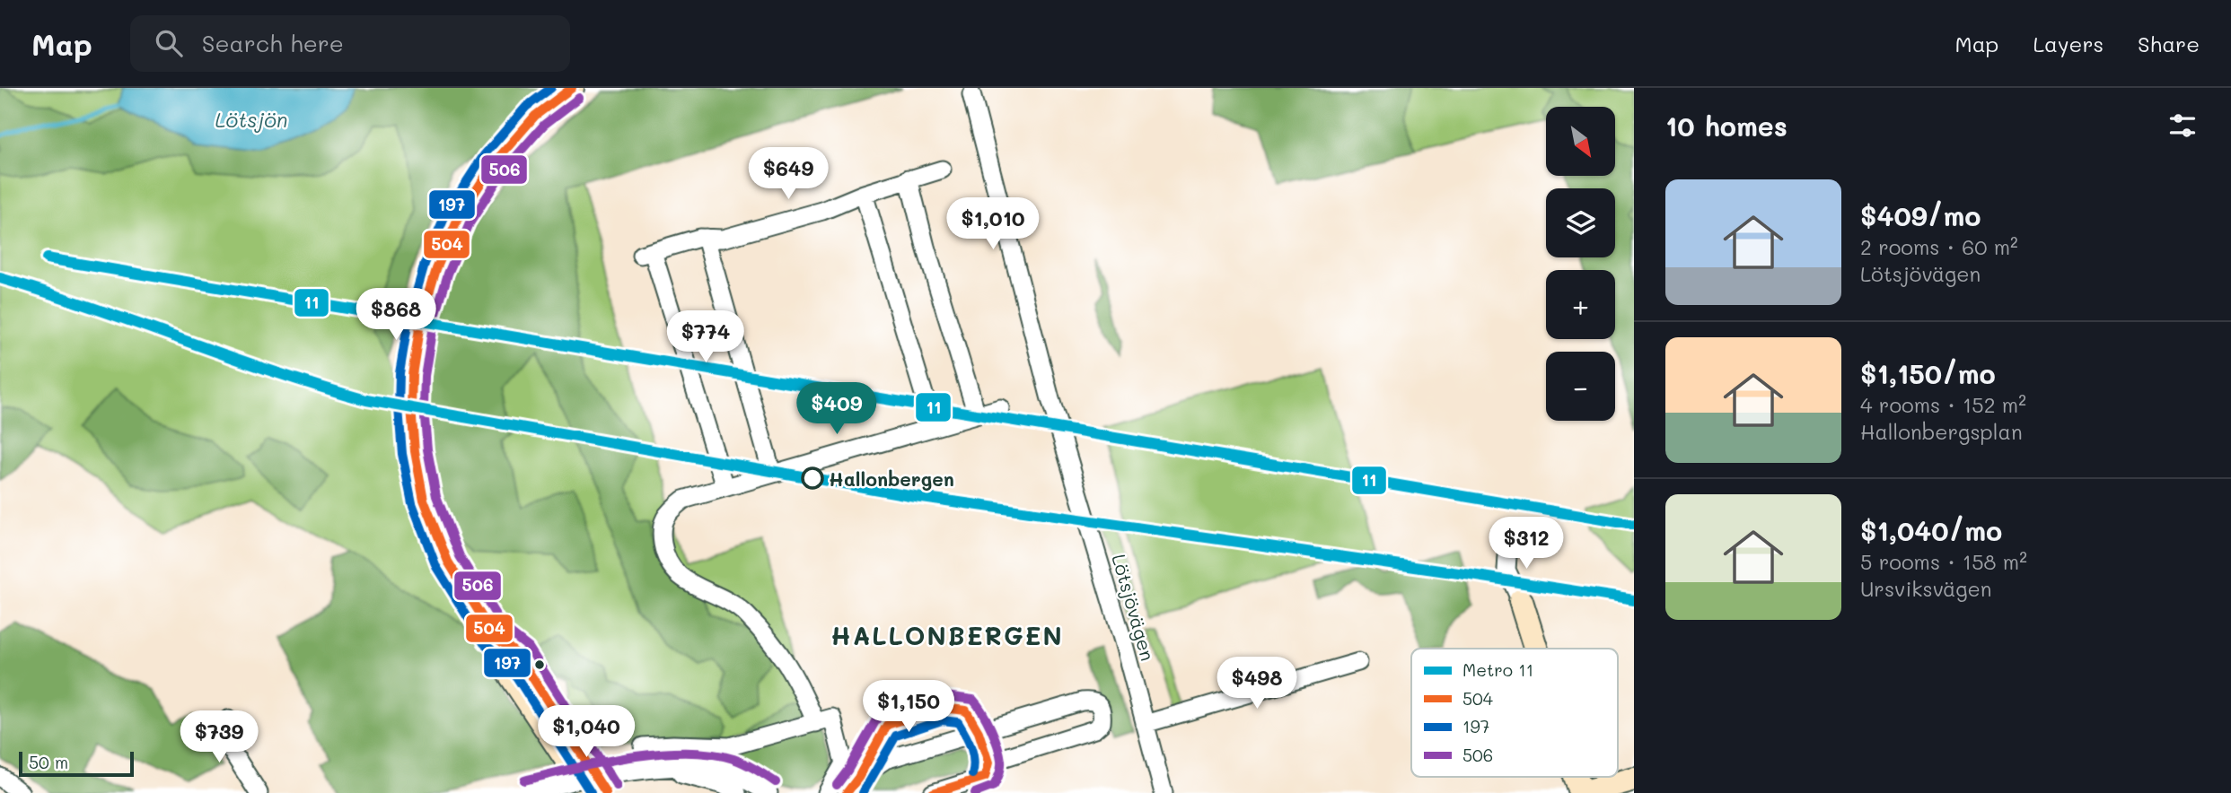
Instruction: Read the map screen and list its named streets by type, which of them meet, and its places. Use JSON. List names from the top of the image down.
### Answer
{
  "streets": {
    "street": ["Lötsjövägen"]
  },
  "districts": ["HALLONBERGEN"],
  "water": ["Lötsjön"],
  "places": ["Hallonbergen"],
  "lines": [
    "transit line 504",
    "transit line 197",
    "transit line 506",
    "metro line 11"
  ],
  "legend": [
    "Metro 11",
    "504",
    "197",
    "506"
  ],
  "scale_bar": "50 m",
  "north": "bottom right",
  "page": {
    "header": "Map",
    "search": "Search here",
    "nav": ["Map", "Layers", "Share"],
    "heading": "10 homes",
    "map_buttons": ["+", "−"],
    "price": [
      "$649",
      "$1,010",
      "$868",
      "$774",
      "$409",
      "$312",
      "$498",
      "$1,150",
      "$1,040",
      "$739"
    ],
    "list": [
      {
        "name": "$409/mo",
        "note": "2 rooms · 60 m² · Lötsjövägen"
      },
      {
        "name": "$1,150/mo",
        "note": "4 rooms · 152 m² · Hallonbergsplan"
      },
      {
        "name": "$1,040/mo",
        "note": "5 rooms · 158 m² · Ursviksvägen"
      }
    ],
    "scale": "50 m"
  }
}
